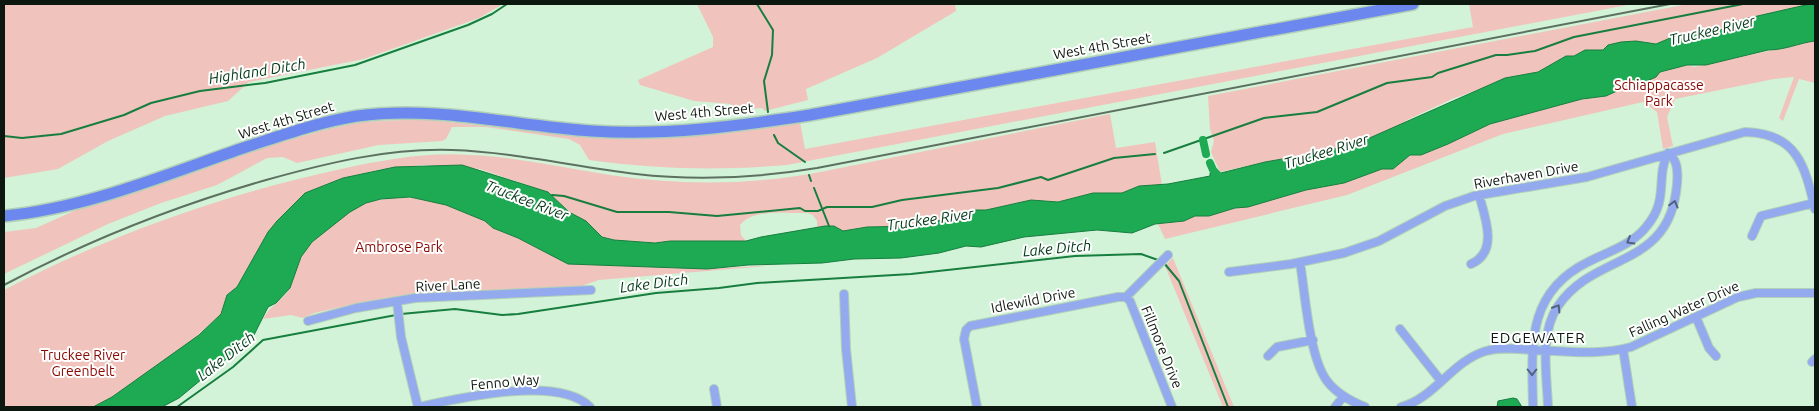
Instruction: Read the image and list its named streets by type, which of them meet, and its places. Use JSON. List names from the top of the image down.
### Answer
{
  "streets": {
    "main road": ["West 4th Street"],
    "street": [
      "Riverhaven Drive",
      "River Lane",
      "Idlewild Drive",
      "Falling Water Drive",
      "Fillmore Drive",
      "Fenno Way"
    ]
  },
  "crossings": [
    ["Idlewild Drive", "Fillmore Drive"]
  ],
  "districts": ["EDGEWATER"],
  "water": ["Truckee River", "Highland Ditch", "Lake Ditch"],
  "parks": ["Schiappacasse Park", "Ambrose Park", "Truckee River Greenbelt"]
}
